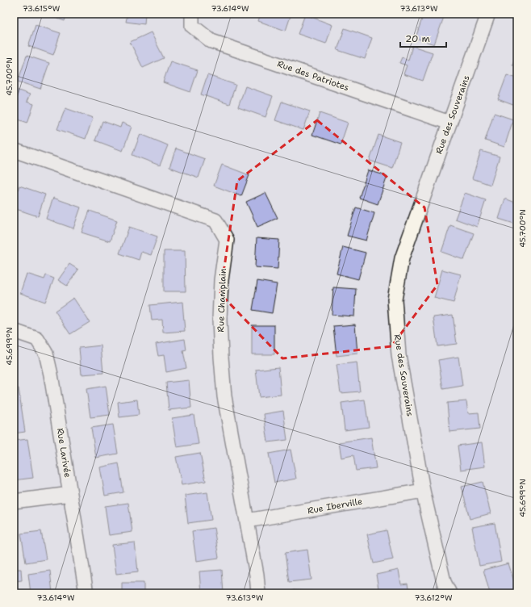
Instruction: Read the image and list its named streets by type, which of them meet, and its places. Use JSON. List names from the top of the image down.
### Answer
{
  "streets": {
    "street": [
      "Rue des Patriotes",
      "Rue des Souverains",
      "Rue Champlain",
      "Rue Larivée",
      "Rue Iberville"
    ]
  },
  "crossings": [
    ["Rue des Patriotes", "Rue des Souverains"],
    ["Rue des Souverains", "Rue Iberville"],
    ["Rue Champlain", "Rue Iberville"]
  ],
  "scale_bar": "20 m",
  "coordinates": [
    "73.615°W",
    "73.614°W",
    "73.613°W",
    "45.700°N",
    "45.699°N",
    "73.612°W"
  ]
}
